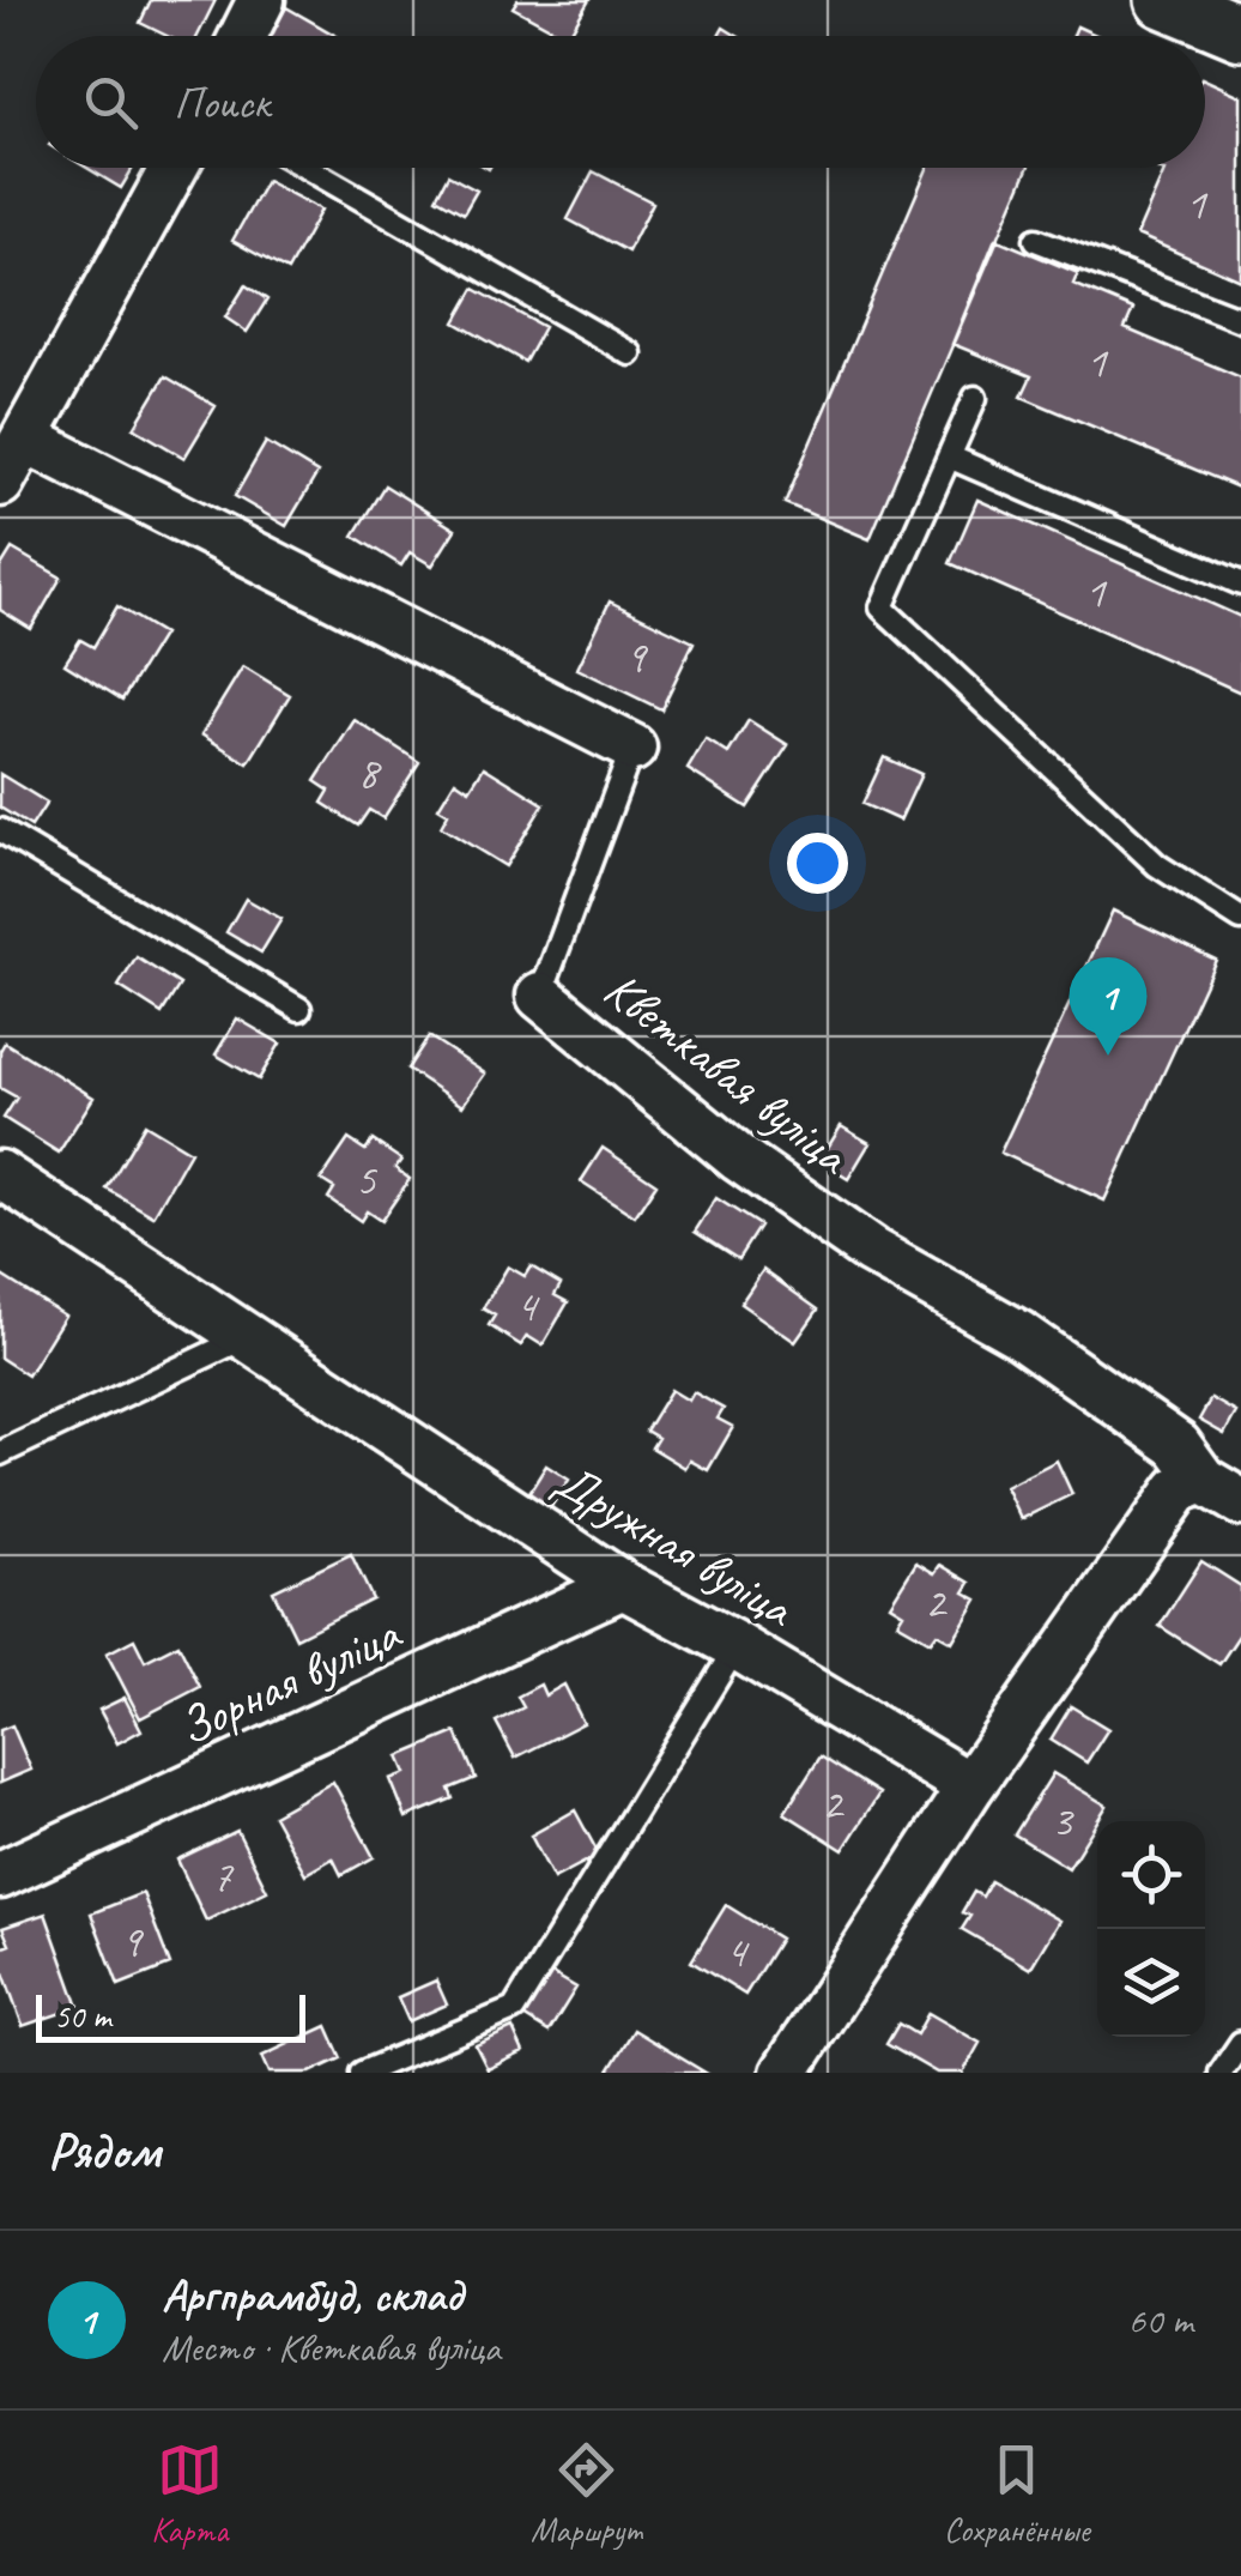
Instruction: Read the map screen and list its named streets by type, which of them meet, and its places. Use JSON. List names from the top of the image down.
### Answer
{
  "streets": {
    "street": ["Кветкавая вуліца", "Дружная вуліца", "Зорная вуліца"]
  },
  "crossings": [
    ["Дружная вуліца", "Зорная вуліца"]
  ],
  "house_numbers": [
    "1",
    "1",
    "1",
    "9",
    "8",
    "5",
    "4",
    "2",
    "2",
    "3",
    "7",
    "9",
    "4"
  ],
  "scale_bar": "50 m",
  "page": {
    "search": "Поиск",
    "pins": "1",
    "scale": "50 m",
    "heading": "Рядом",
    "list": [
      {
        "mark": "1",
        "name": "Аргпрамбуд, склад",
        "note": "Место · Кветкавая вуліца",
        "value": "60 m"
      }
    ],
    "nav": ["Карта", "Маршрут", "Сохранённые"]
  }
}
